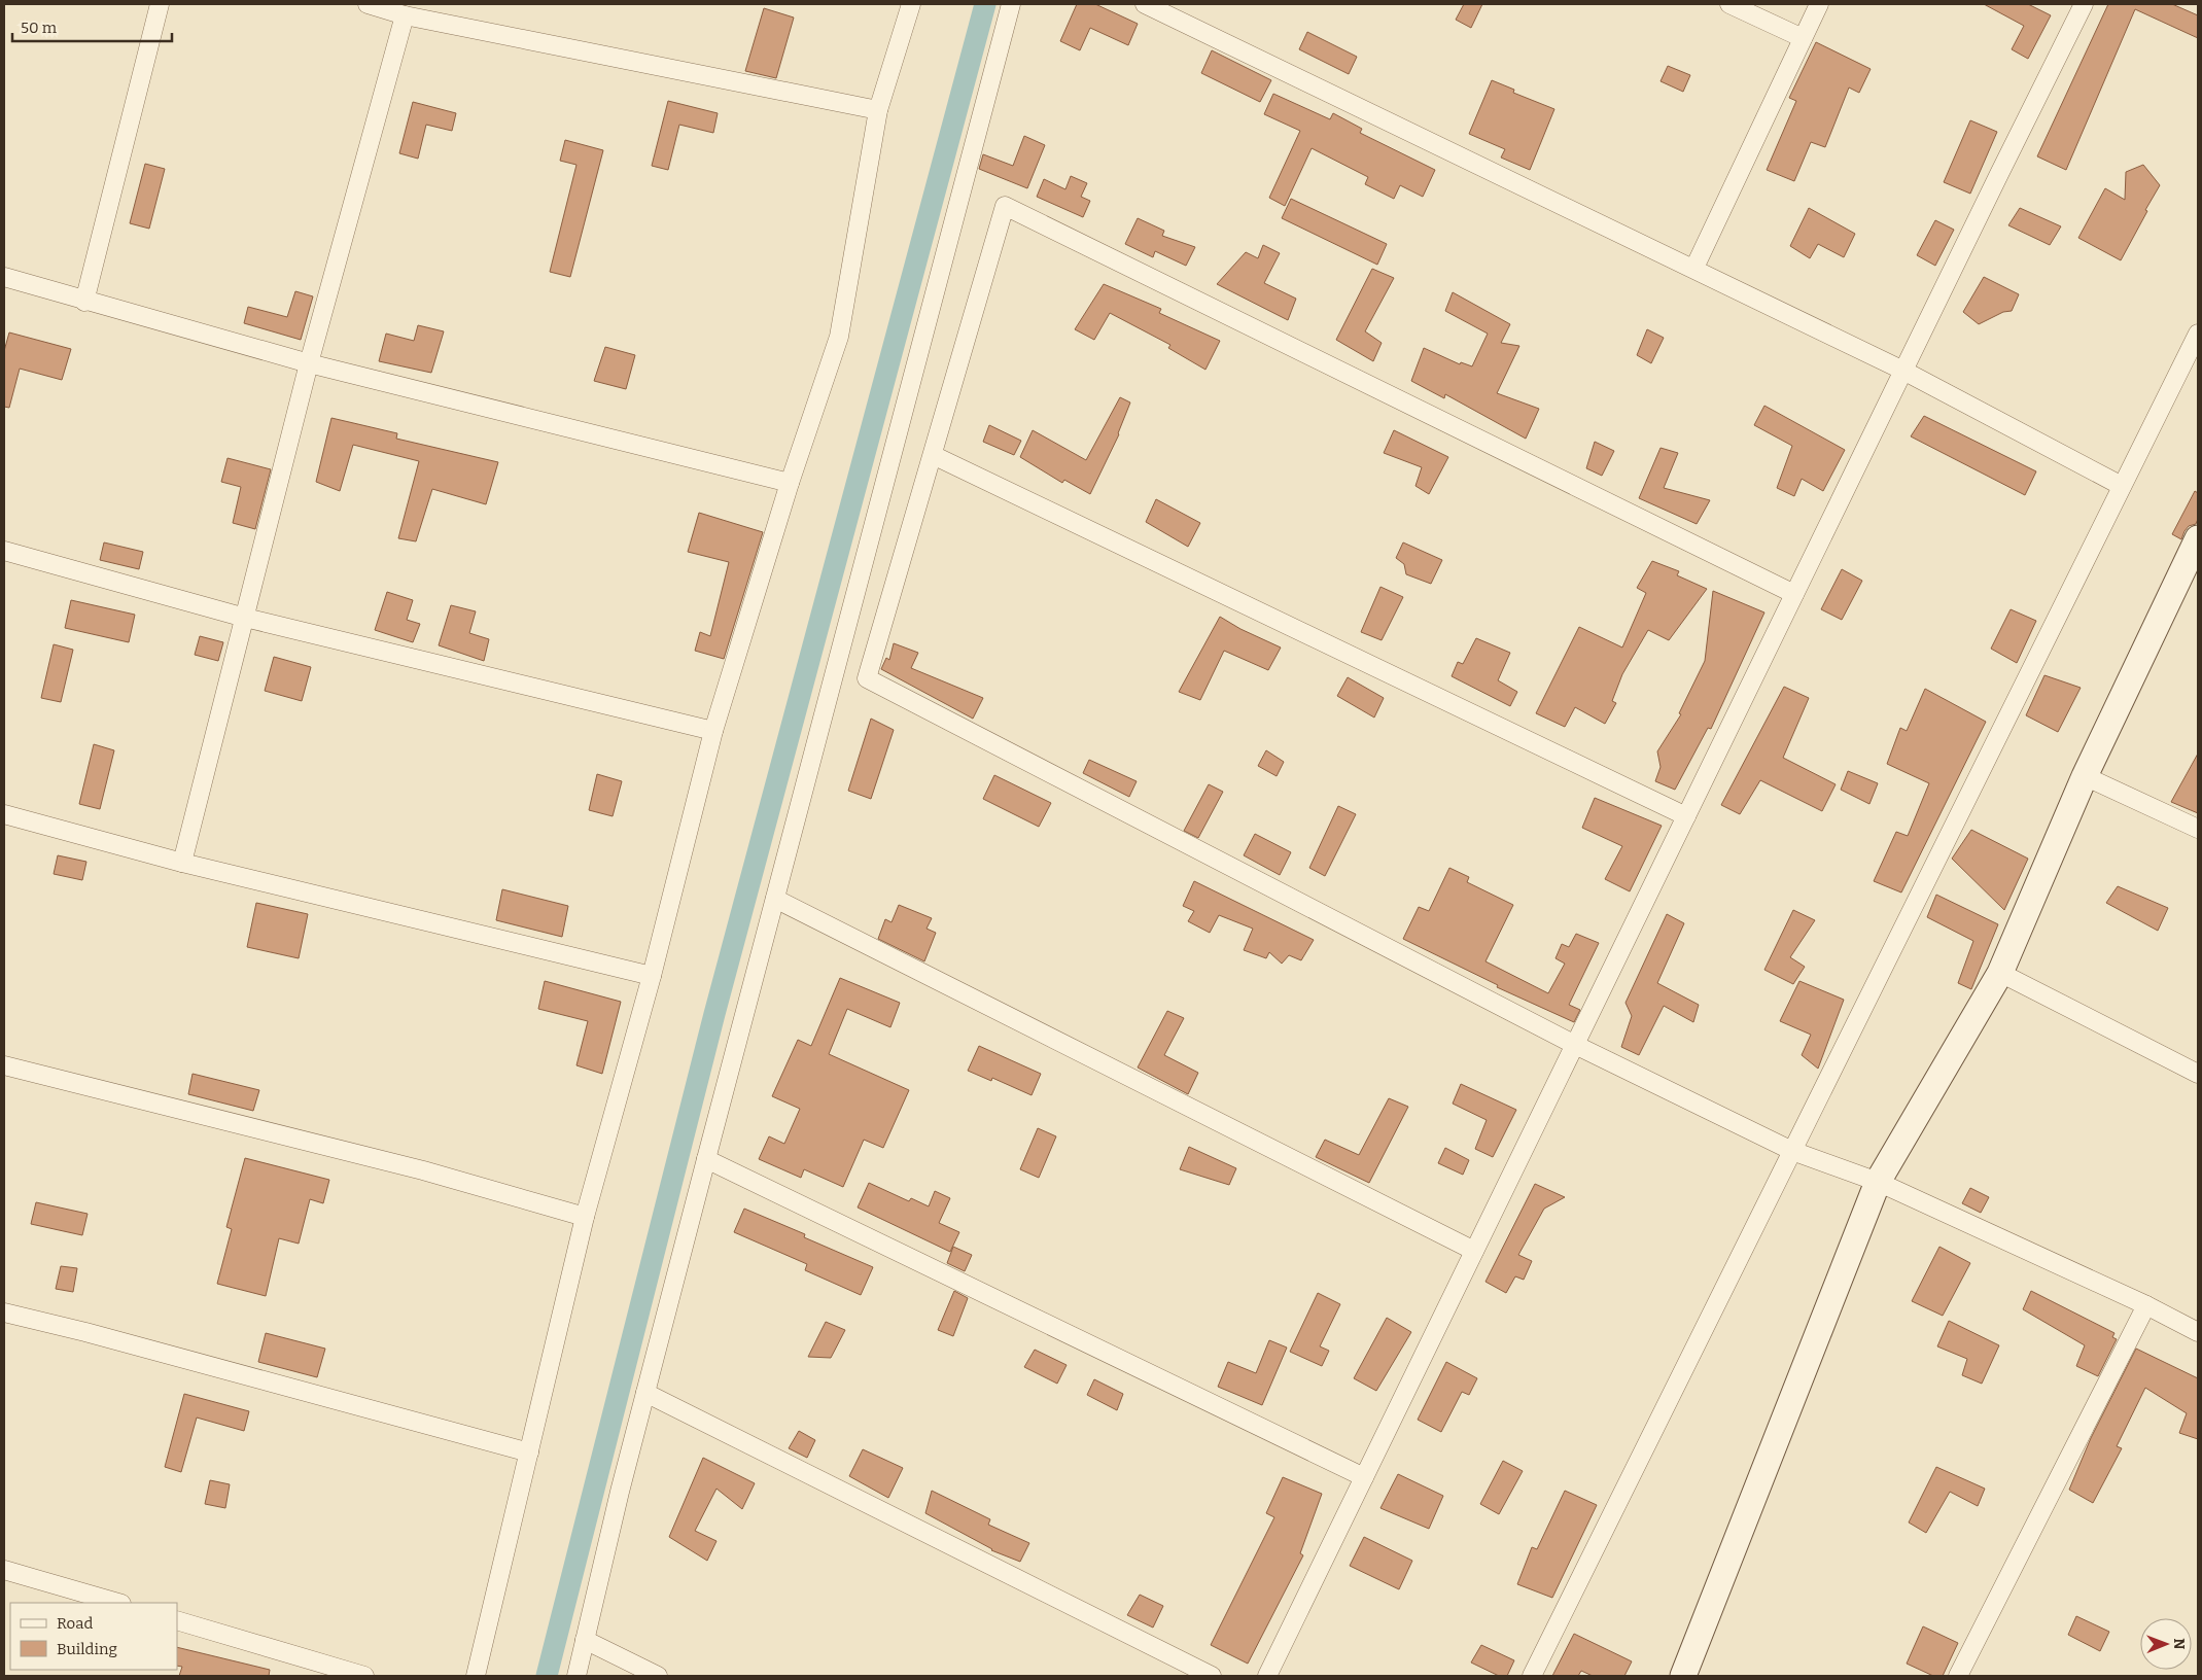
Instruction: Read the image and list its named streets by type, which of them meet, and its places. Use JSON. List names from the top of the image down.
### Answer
{
  "legend": ["Road", "Building"],
  "scale_bar": "50 m",
  "north": "right"
}
